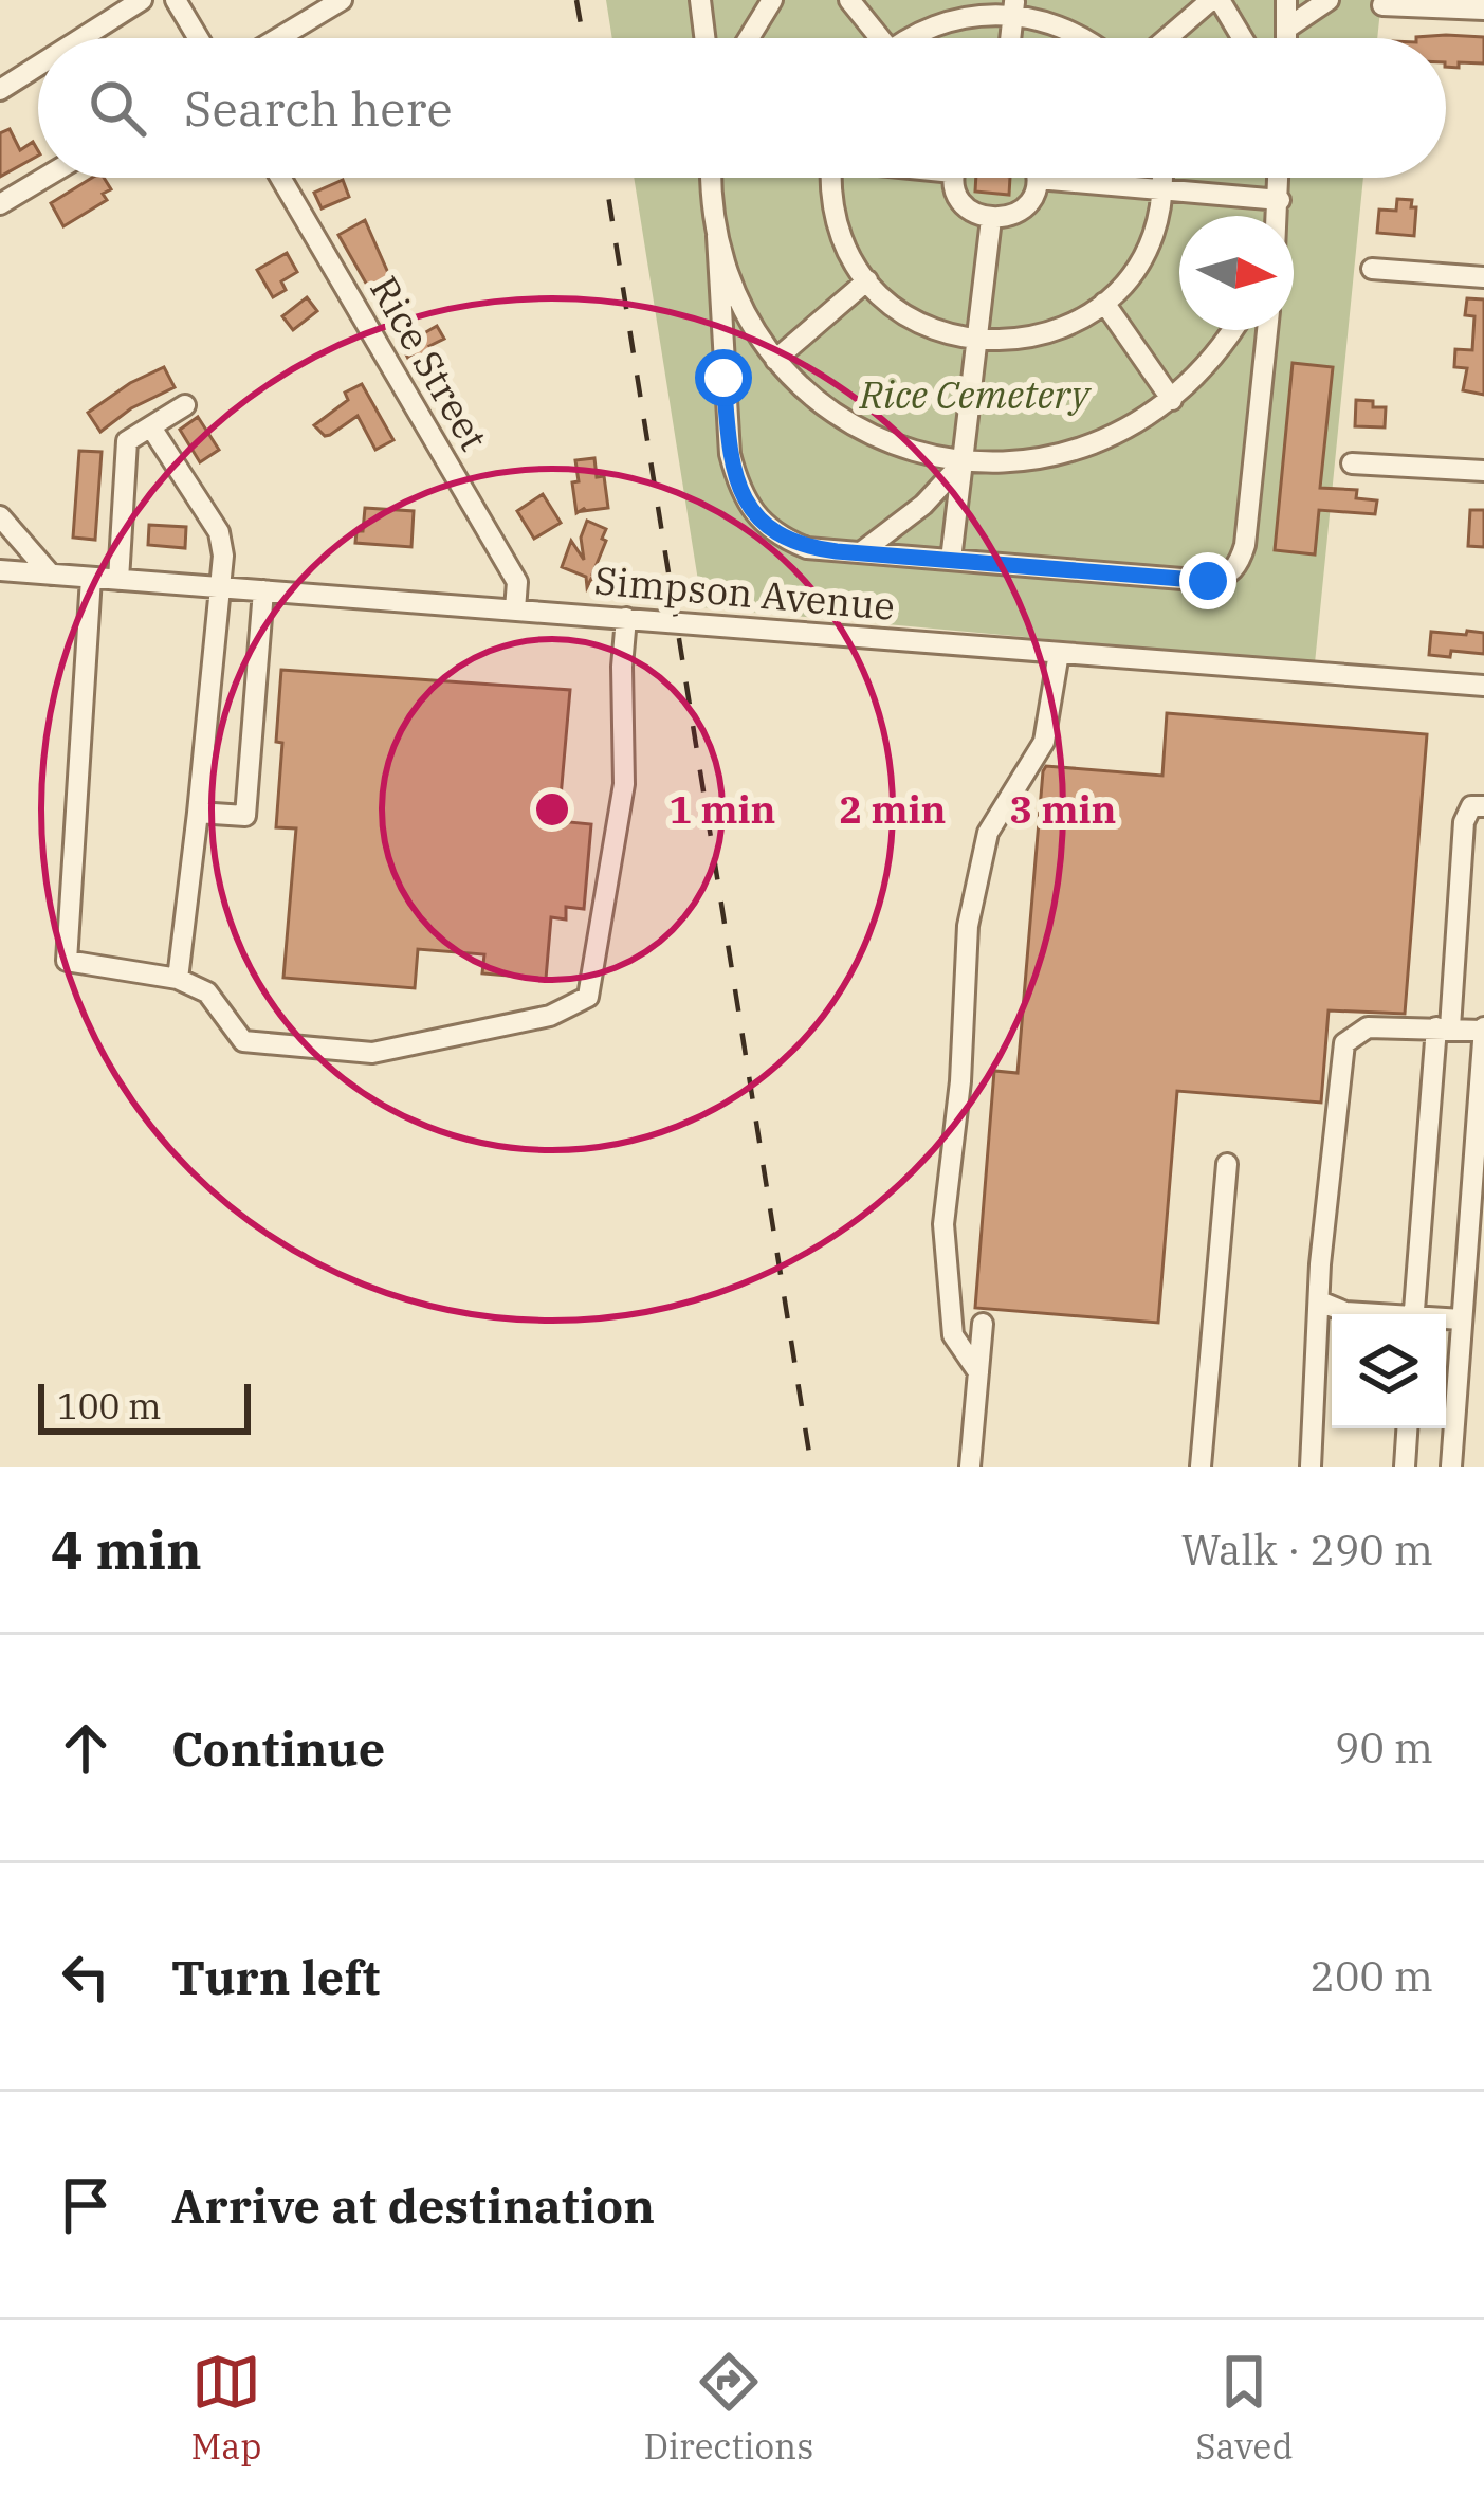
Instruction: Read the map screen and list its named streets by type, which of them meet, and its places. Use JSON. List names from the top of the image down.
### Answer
{
  "streets": {
    "street": ["Rice Street", "Simpson Avenue"]
  },
  "crossings": [
    ["Rice Street", "Simpson Avenue"]
  ],
  "parks": ["Rice Cemetery"],
  "scale_bar": "100 m",
  "north": "right",
  "page": {
    "search": "Search here",
    "scale": "100 m",
    "heading": ["4 min", "Walk · 290 m"],
    "list": [
      ["Continue", "90 m"],
      ["Turn left", "200 m"],
      "Arrive at destination"
    ],
    "nav": ["Map", "Directions", "Saved"]
  },
  "rings": ["1 min", "2 min", "3 min"]
}
